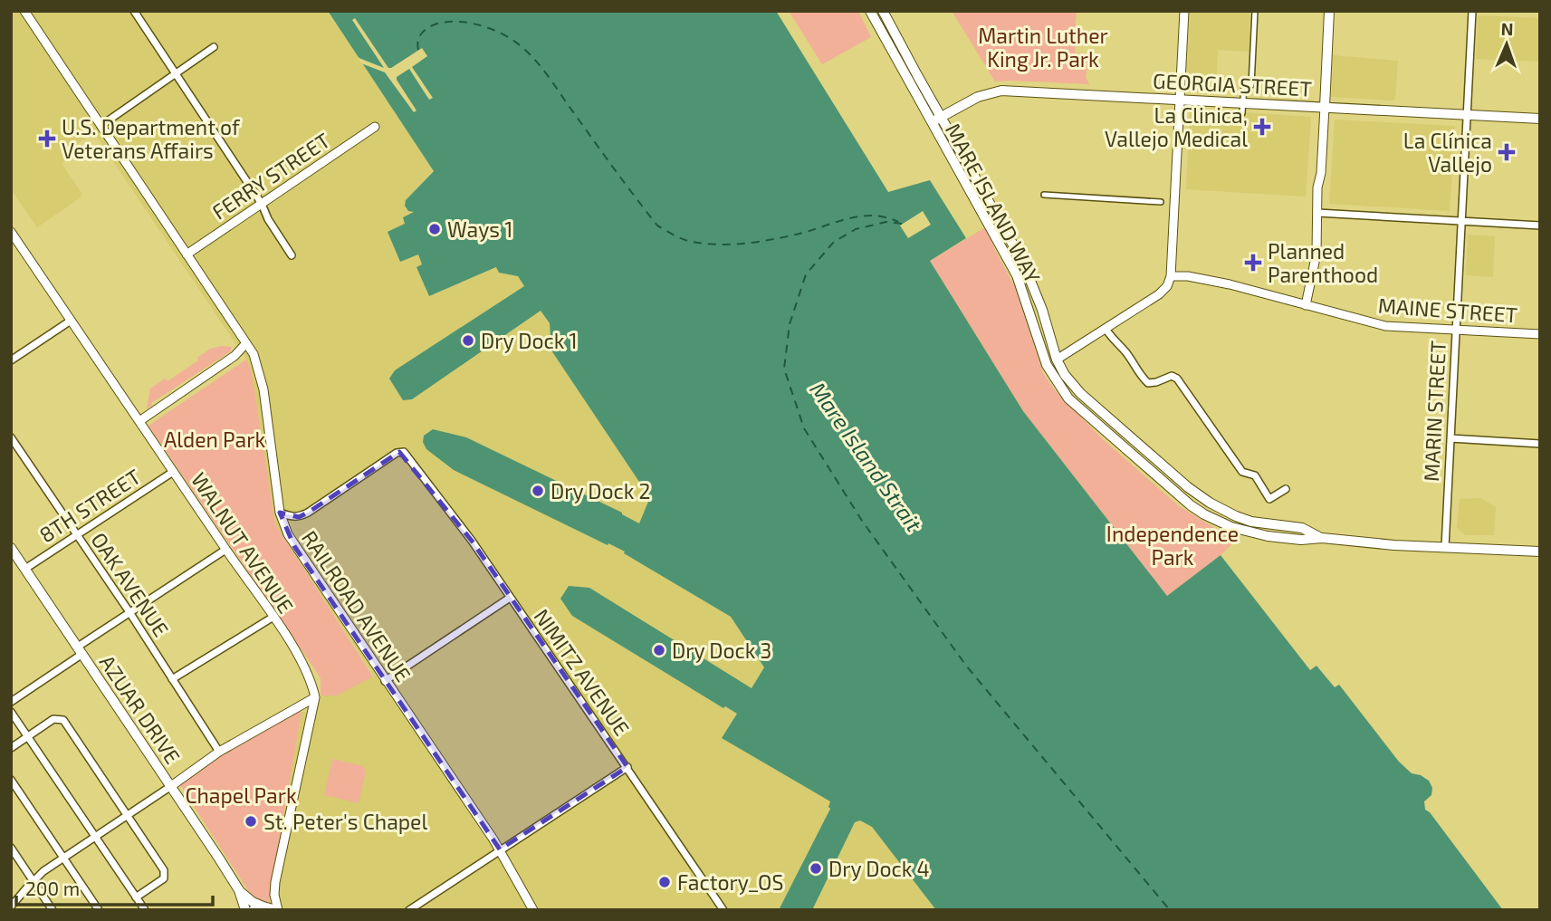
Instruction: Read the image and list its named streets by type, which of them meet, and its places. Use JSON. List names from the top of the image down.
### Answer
{
  "streets": {
    "main road": ["GEORGIA STREET", "MARE ISLAND WAY", "AZUAR DRIVE"],
    "street": [
      "FERRY STREET",
      "MAINE STREET",
      "MARIN STREET",
      "8TH STREET",
      "WALNUT AVENUE",
      "OAK AVENUE",
      "RAILROAD AVENUE",
      "NIMITZ AVENUE"
    ]
  },
  "crossings": [
    ["GEORGIA STREET", "MARE ISLAND WAY"],
    ["GEORGIA STREET", "MARIN STREET"],
    ["FERRY STREET", "RAILROAD AVENUE"],
    ["MAINE STREET", "MARIN STREET"],
    ["8TH STREET", "WALNUT AVENUE"],
    ["8TH STREET", "OAK AVENUE"],
    ["8TH STREET", "AZUAR DRIVE"],
    ["RAILROAD AVENUE", "NIMITZ AVENUE"]
  ],
  "water": ["Mare Island Strait"],
  "parks": [
    "Martin Luther King Jr. Park",
    "Alden Park",
    "Independence Park",
    "Chapel Park"
  ],
  "places": {
    "health": [
      "La Clinica, Vallejo Medical",
      "U.S. Department of Veterans Affairs",
      "La Clínica Vallejo",
      "Planned Parenthood"
    ],
    "other": [
      "Ways 1",
      "Dry Dock 1",
      "Dry Dock 2",
      "Dry Dock 3",
      "St. Peter's Chapel",
      "Dry Dock 4",
      "Factory_OS"
    ]
  },
  "scale_bar": "200 m",
  "north": "top"
}
